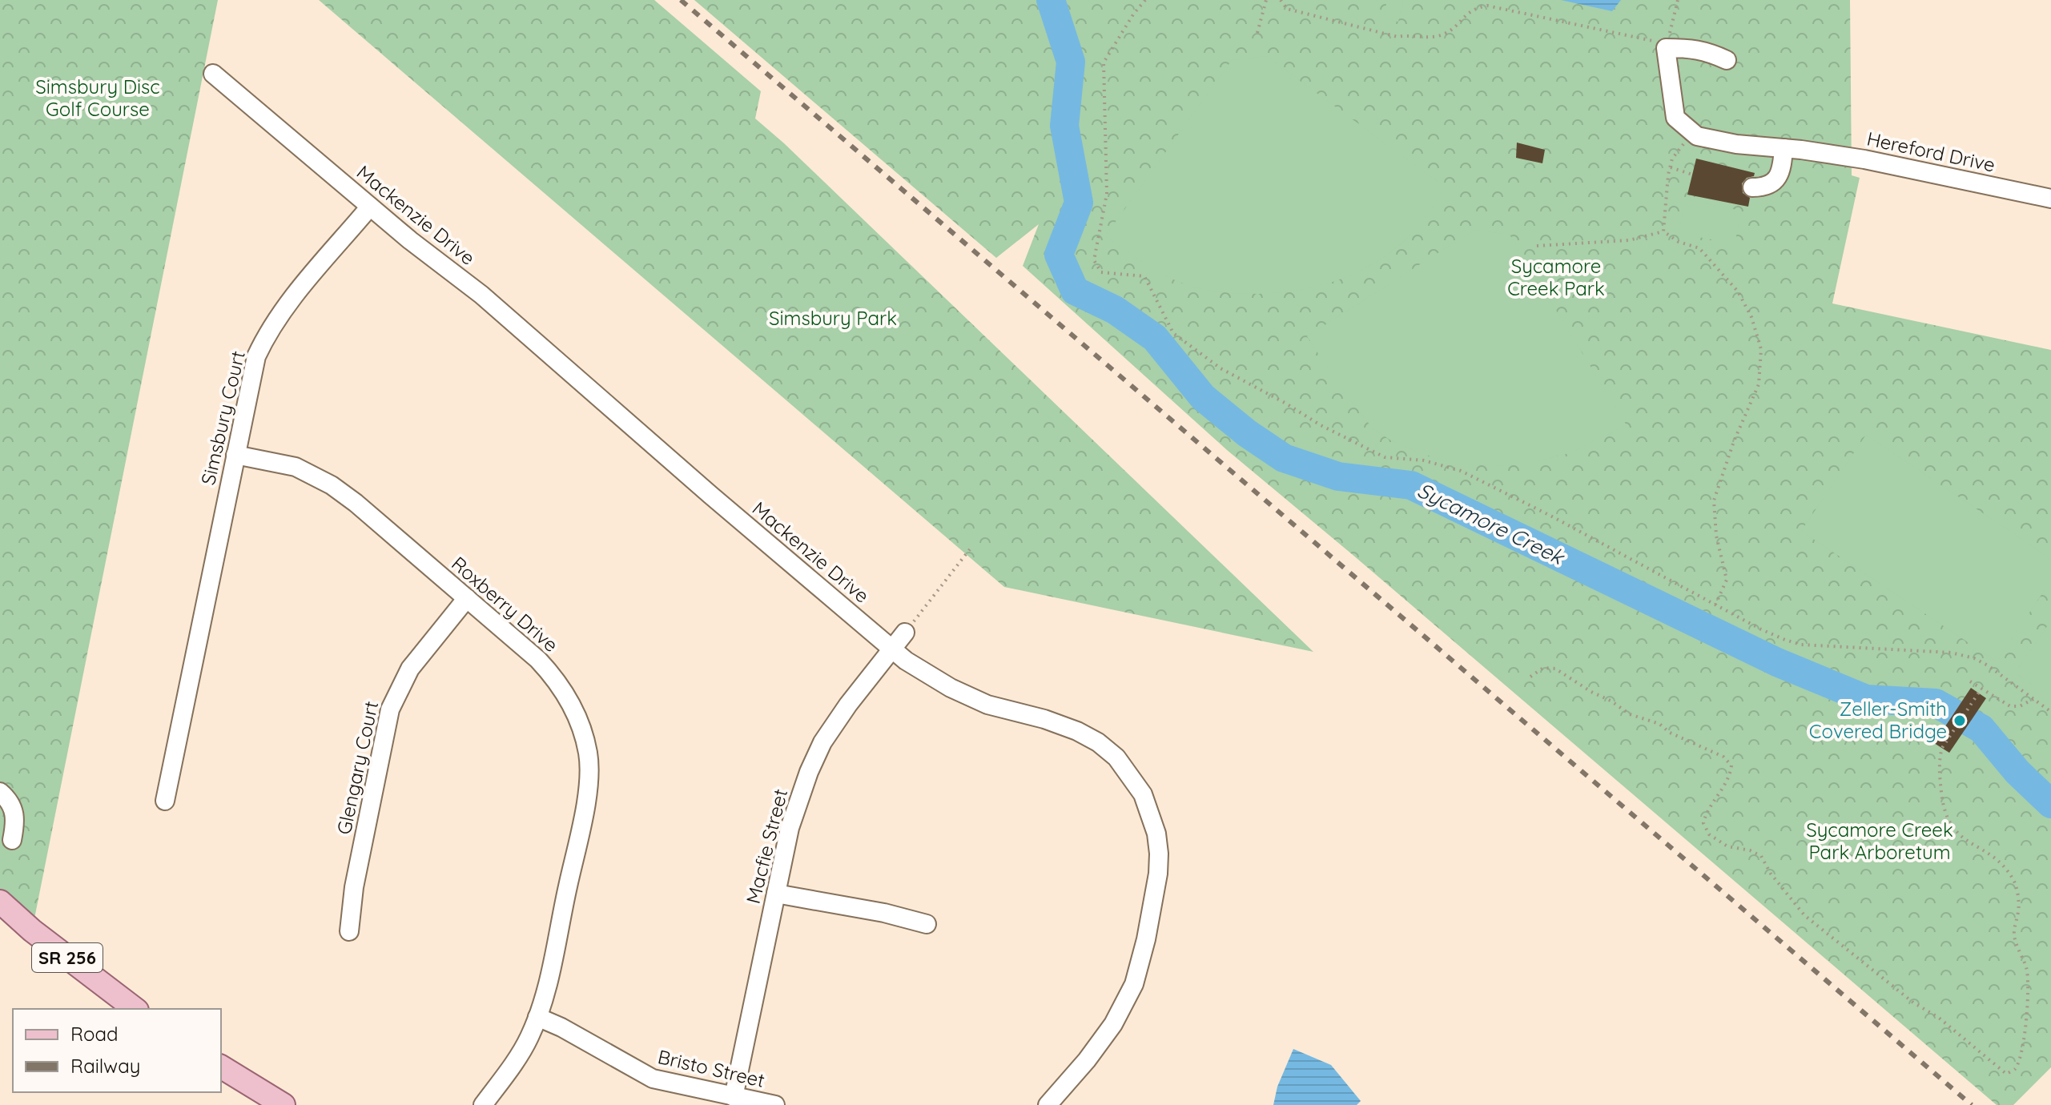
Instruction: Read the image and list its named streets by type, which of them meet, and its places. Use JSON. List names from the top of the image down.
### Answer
{
  "streets": {
    "main road": ["SR 256"],
    "street": [
      "Hereford Drive",
      "Mackenzie Drive",
      "Simsbury Court",
      "Roxberry Drive",
      "Glengary Court",
      "Macfie Street",
      "Bristo Street"
    ]
  },
  "crossings": [
    ["Mackenzie Drive", "Simsbury Court"],
    ["Mackenzie Drive", "Macfie Street"],
    ["Simsbury Court", "Roxberry Drive"],
    ["Roxberry Drive", "Glengary Court"],
    ["Roxberry Drive", "Bristo Street"],
    ["Macfie Street", "Bristo Street"]
  ],
  "water": ["Sycamore Creek"],
  "parks": [
    "Simsbury Disc Golf Course",
    "Sycamore Creek Park",
    "Simsbury Park",
    "Sycamore Creek Park Arboretum"
  ],
  "places": ["Zeller-Smith Covered Bridge"],
  "legend": ["Road", "Railway"]
}
